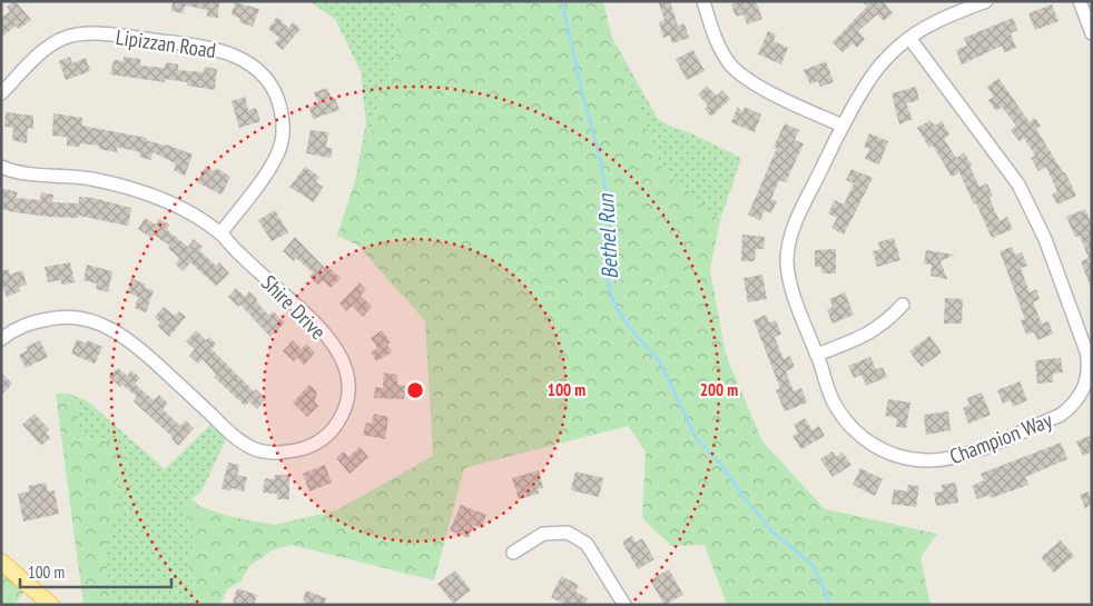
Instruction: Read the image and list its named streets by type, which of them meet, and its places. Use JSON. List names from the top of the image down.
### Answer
{
  "streets": {
    "street": ["Lipizzan Road", "Shire Drive", "Champion Way"]
  },
  "crossings": [
    ["Lipizzan Road", "Shire Drive"]
  ],
  "water": ["Bethel Run"],
  "scale_bar": "100 m",
  "rings": ["100 m", "200 m"]
}
